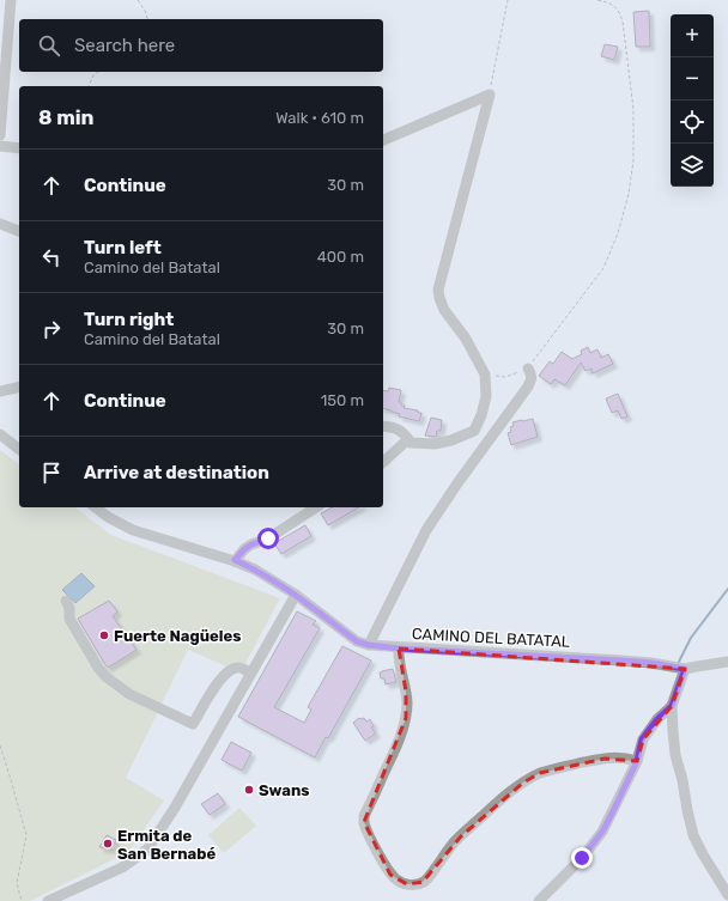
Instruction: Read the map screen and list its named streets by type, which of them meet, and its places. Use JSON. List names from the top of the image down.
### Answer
{
  "streets": {
    "street": ["CAMINO DEL BATATAL"]
  },
  "places": ["Fuerte Nagüeles", "Swans", "Ermita de San Bernabé"],
  "page": {
    "map_buttons": ["+", "−"],
    "search": "Search here",
    "heading": ["8 min", "Walk · 610 m"],
    "list": [
      ["Continue", "30 m"],
      ["Turn left", "Camino del Batatal", "400 m"],
      ["Turn right", "Camino del Batatal", "30 m"],
      ["Continue", "150 m"],
      "Arrive at destination"
    ]
  }
}
